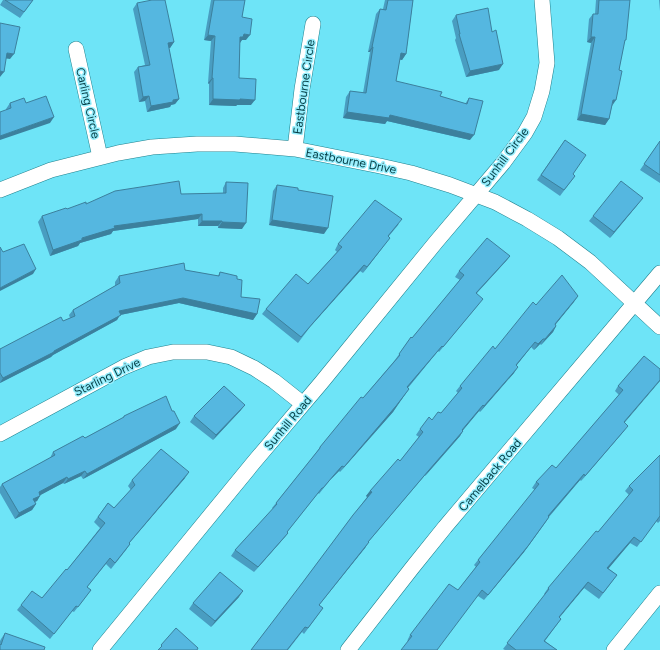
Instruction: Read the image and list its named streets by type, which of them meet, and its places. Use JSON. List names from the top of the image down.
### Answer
{
  "streets": {
    "street": [
      "Eastbourne Circle",
      "Carling Circle",
      "Sunhill Circle",
      "Eastbourne Drive",
      "Starling Drive",
      "Sunhill Road",
      "Camelback Road"
    ]
  },
  "crossings": [
    ["Eastbourne Circle", "Eastbourne Drive"],
    ["Carling Circle", "Eastbourne Drive"],
    ["Sunhill Circle", "Eastbourne Drive"],
    ["Sunhill Circle", "Sunhill Road"],
    ["Eastbourne Drive", "Sunhill Road"],
    ["Eastbourne Drive", "Camelback Road"],
    ["Starling Drive", "Sunhill Road"]
  ]
}
